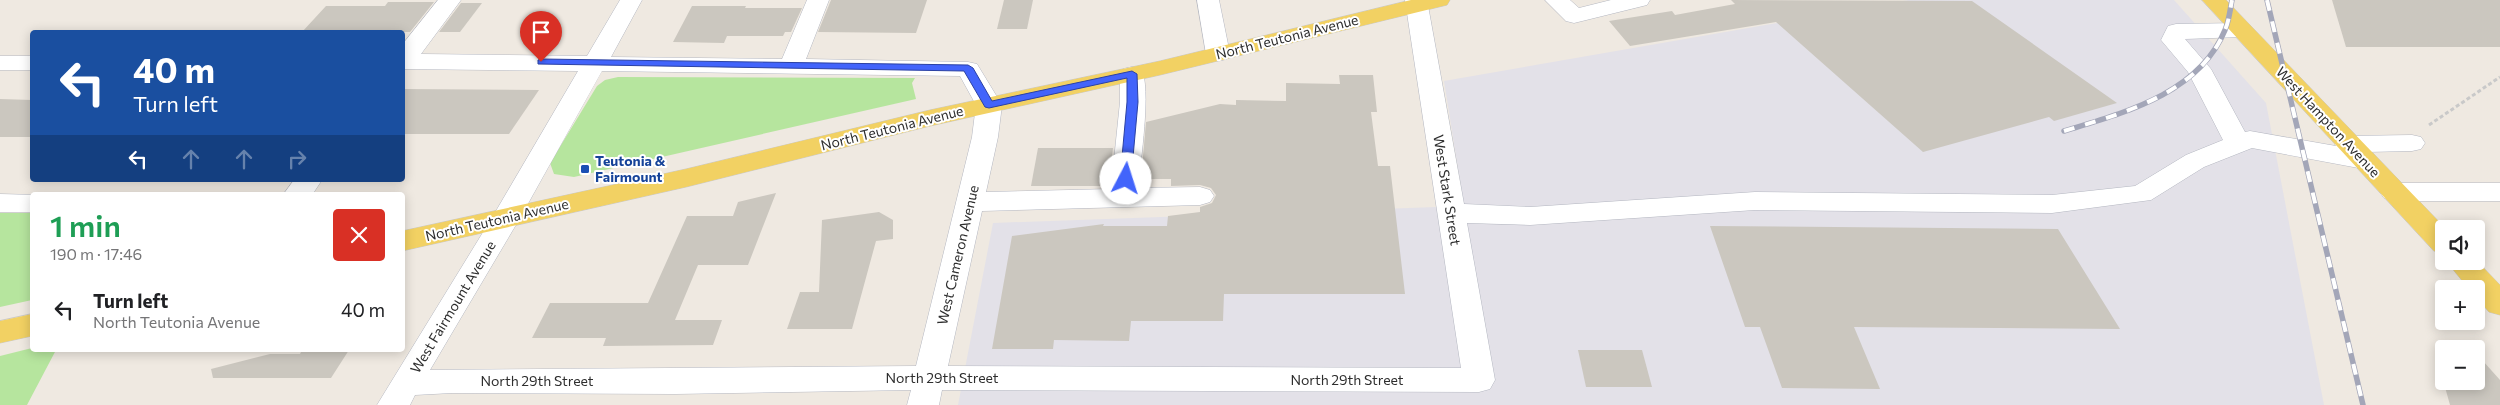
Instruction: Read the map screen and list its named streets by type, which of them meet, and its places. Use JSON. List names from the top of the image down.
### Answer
{
  "streets": {
    "main road": ["North Teutonia Avenue", "West Hampton Avenue"],
    "street": [
      "West Stark Street",
      "West Cameron Avenue",
      "West Fairmount Avenue",
      "North 29th Street"
    ]
  },
  "crossings": [
    ["North Teutonia Avenue", "West Stark Street"],
    ["North Teutonia Avenue", "West Cameron Avenue"],
    ["North Teutonia Avenue", "West Fairmount Avenue"],
    ["West Stark Street", "North 29th Street"],
    ["West Cameron Avenue", "North 29th Street"],
    ["West Fairmount Avenue", "North 29th Street"]
  ],
  "places": {
    "transit": ["Teutonia & Fairmount"]
  },
  "page": {
    "turn": ["40 m", "Turn left"],
    "heading": ["1 min", "190 m · 17:46"],
    "map_buttons": ["+", "−"],
    "list": [
      {
        "name": "Turn left",
        "note": "North Teutonia Avenue",
        "value": "40 m"
      }
    ]
  }
}
